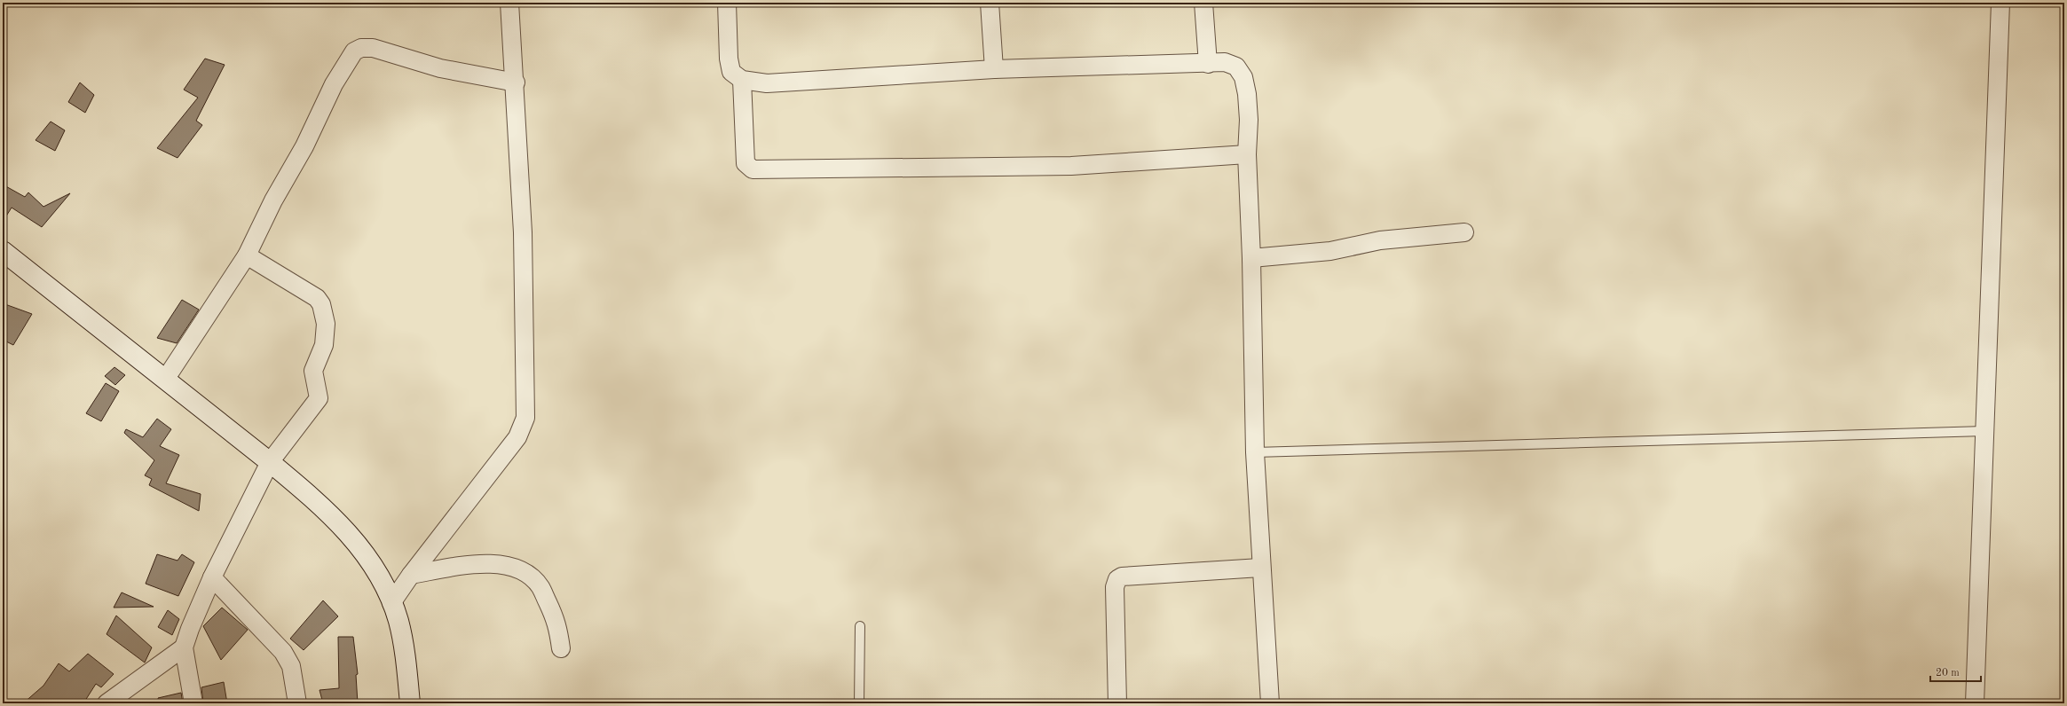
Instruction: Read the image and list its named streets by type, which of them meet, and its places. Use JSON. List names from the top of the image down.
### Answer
{
  "scale_bar": "20 m"
}
